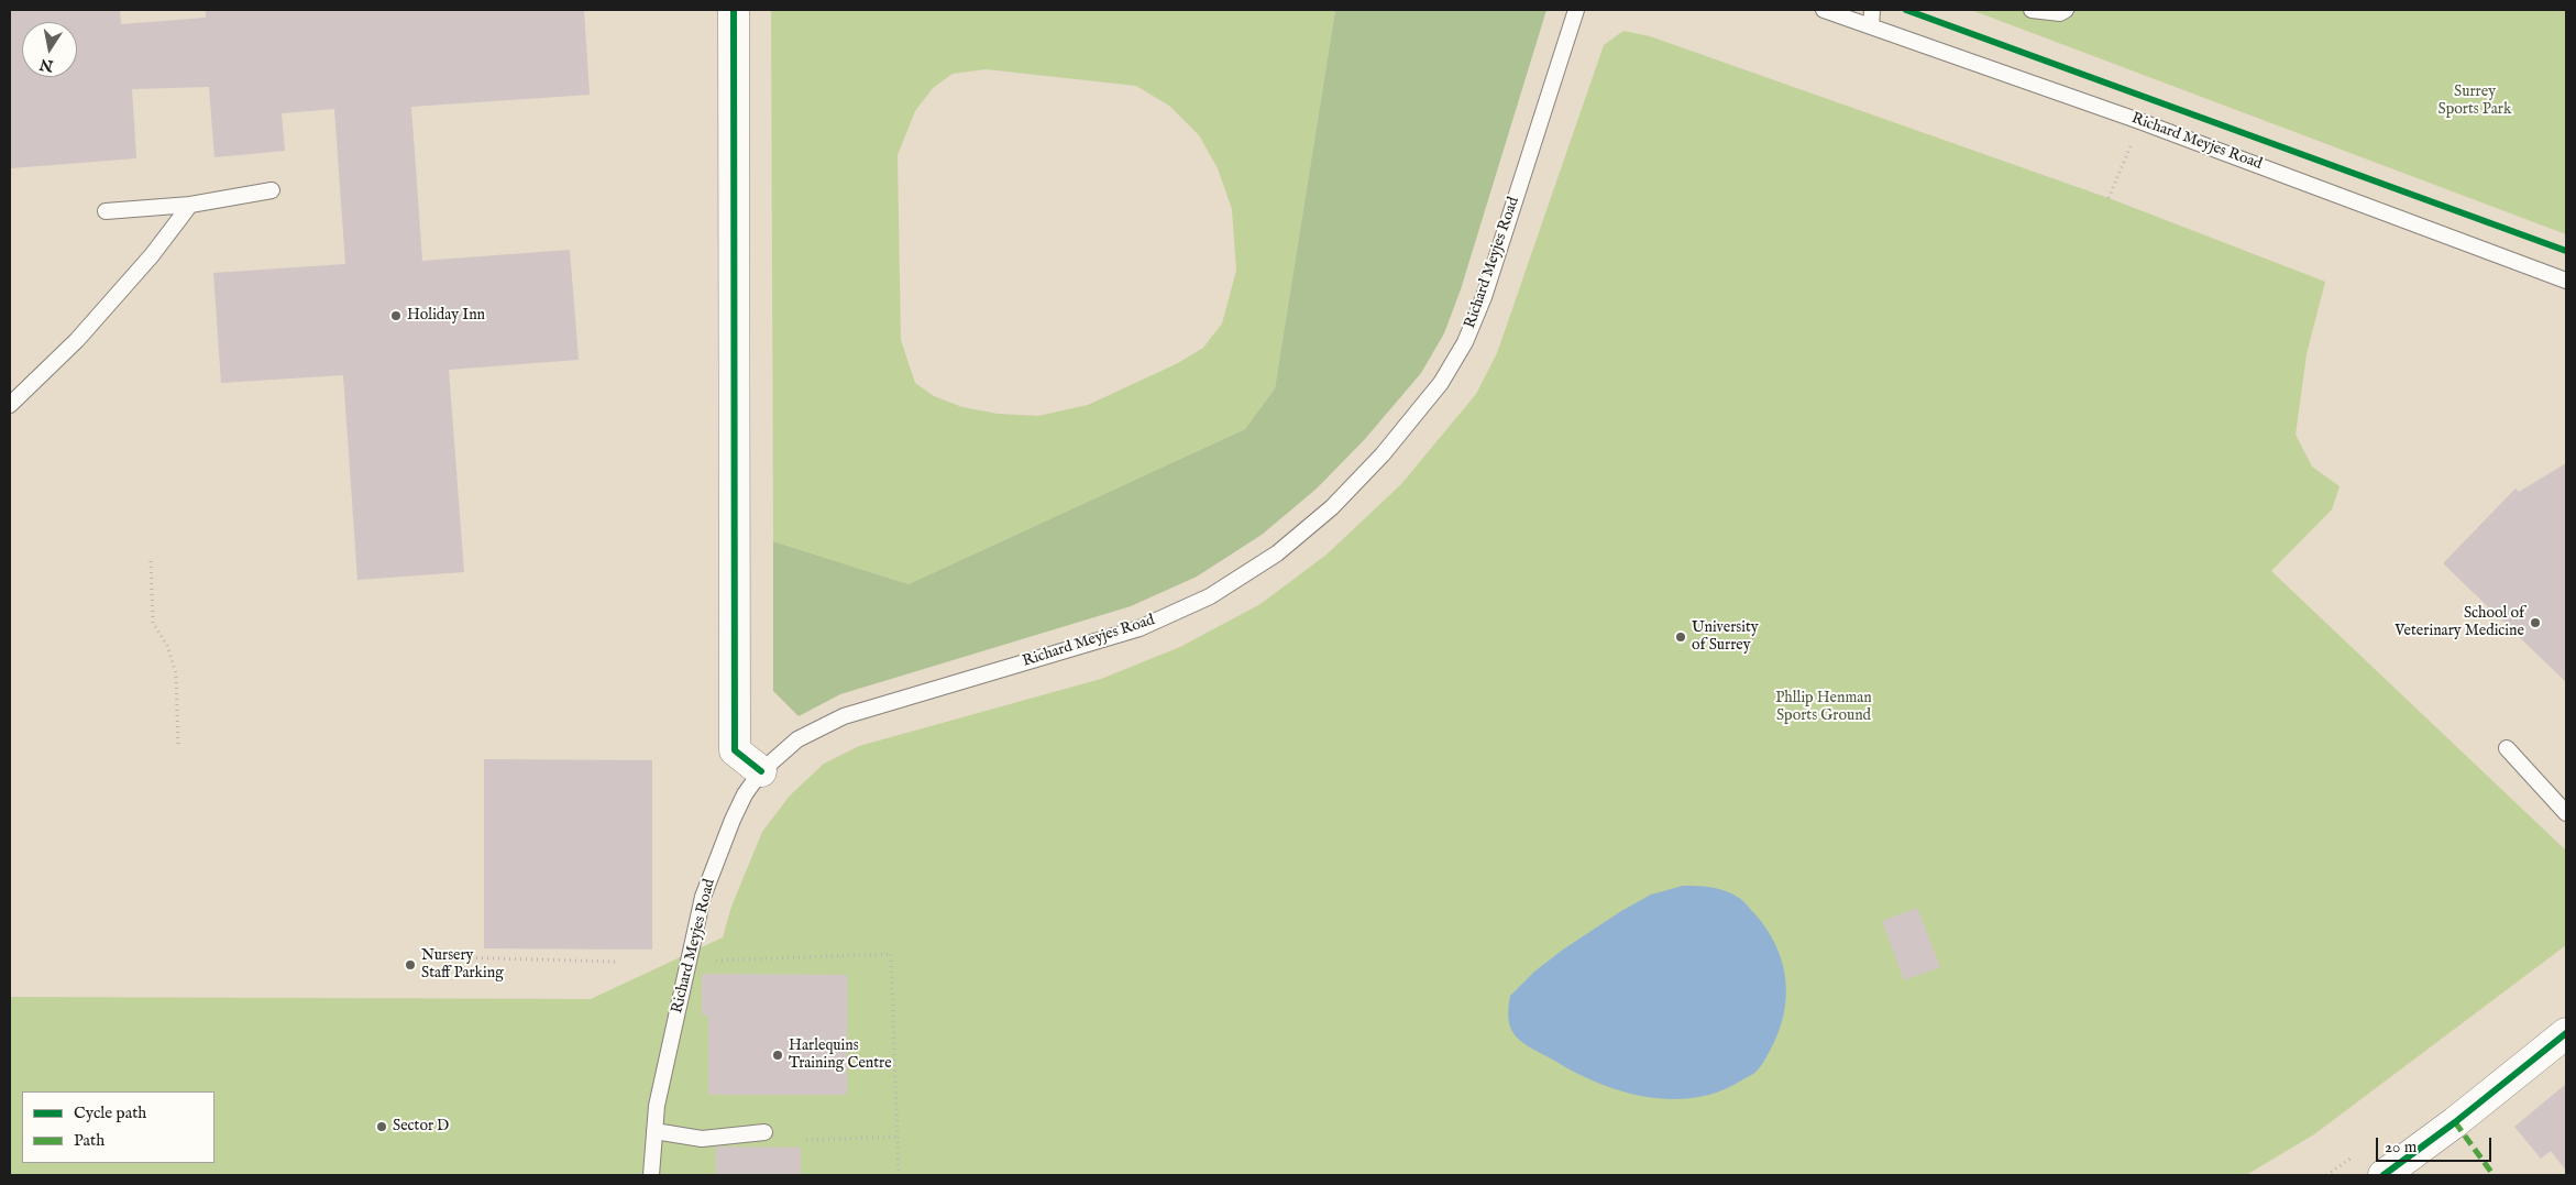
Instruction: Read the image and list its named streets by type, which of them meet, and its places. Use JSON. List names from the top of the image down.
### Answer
{
  "streets": {
    "lane": ["Richard Meyjes Road"]
  },
  "parks": ["Surrey Sports Park", "Phllip Henman Sports Ground"],
  "places": [
    "Holiday Inn",
    "School of Veterinary Medicine",
    "University of Surrey",
    "Nursery Staff Parking",
    "Harlequins Training Centre",
    "Sector D"
  ],
  "legend": ["Cycle path", "Path"],
  "scale_bar": "20 m",
  "north": "bottom"
}
